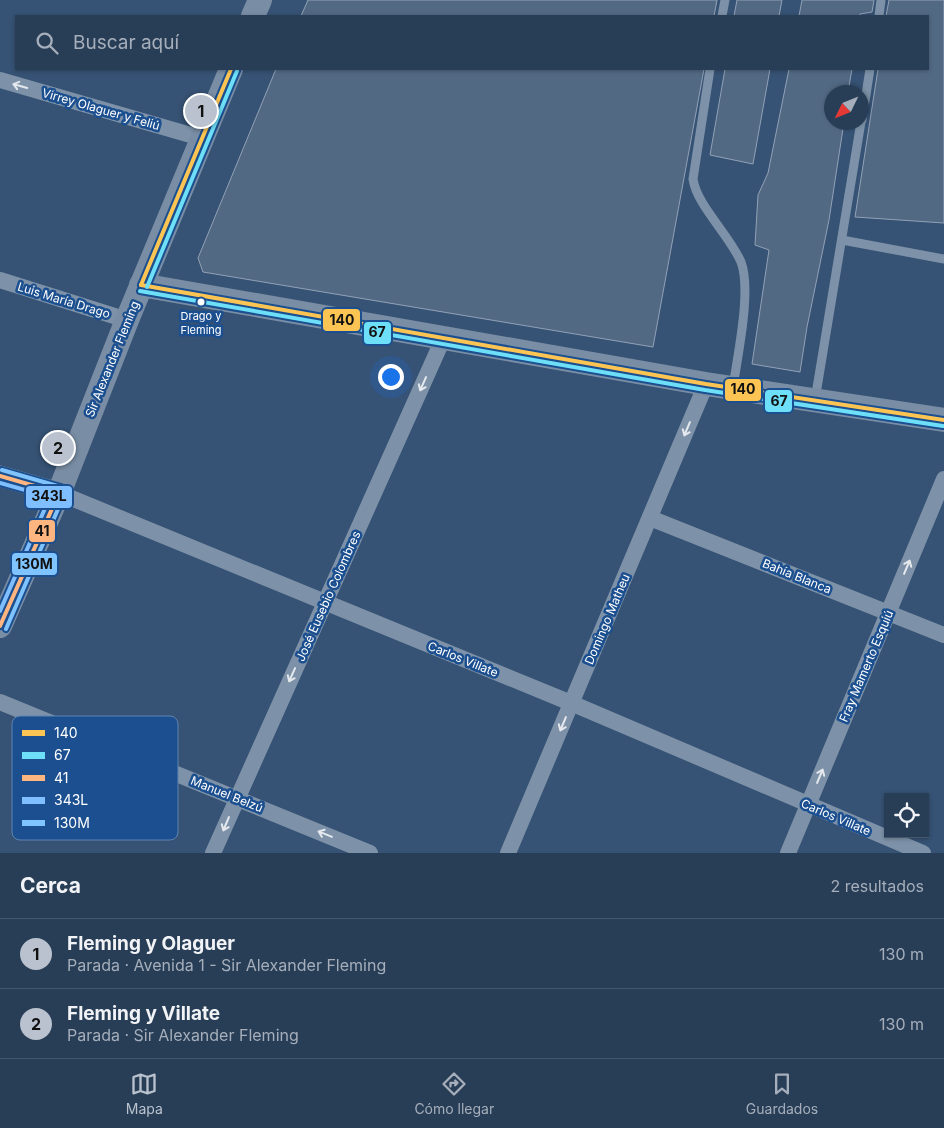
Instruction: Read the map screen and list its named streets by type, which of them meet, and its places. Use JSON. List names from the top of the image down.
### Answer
{
  "streets": {
    "main road": ["Sir Alexander Fleming"],
    "street": [
      "Virrey Olaguer y Feliú",
      "Luis María Drago",
      "Bahía Blanca",
      "José Eusebio Colombres",
      "Domingo Matheu",
      "Carlos Villate",
      "Fray Mamerto Esquiú",
      "Manuel Belzú"
    ]
  },
  "crossings": [
    ["Virrey Olaguer y Feliú", "Sir Alexander Fleming"],
    ["Luis María Drago", "Sir Alexander Fleming"],
    ["Sir Alexander Fleming", "Carlos Villate"],
    ["Bahía Blanca", "Domingo Matheu"],
    ["Bahía Blanca", "Fray Mamerto Esquiú"],
    ["José Eusebio Colombres", "Carlos Villate"],
    ["José Eusebio Colombres", "Manuel Belzú"],
    ["Domingo Matheu", "Carlos Villate"],
    ["Carlos Villate", "Fray Mamerto Esquiú"]
  ],
  "one_way": [
    "Virrey Olaguer y Feliú",
    "José Eusebio Colombres",
    "Domingo Matheu",
    "Fray Mamerto Esquiú",
    "Manuel Belzú"
  ],
  "places": ["Drago y Fleming"],
  "lines": [
    "transit line 140",
    "transit line 67",
    "transit line 130M",
    "transit line 41",
    "transit line 343L"
  ],
  "legend": [
    "140",
    "67",
    "41",
    "343L",
    "130M"
  ],
  "north": "bottom left",
  "page": {
    "search": "Buscar aquí",
    "pins": ["1", "2"],
    "heading": ["Cerca", "2 resultados"],
    "list": [
      {
        "mark": "1",
        "name": "Fleming y Olaguer",
        "note": "Parada · Avenida 1 - Sir Alexander Fleming",
        "value": "130 m"
      },
      {
        "mark": "2",
        "name": "Fleming y Villate",
        "note": "Parada · Sir Alexander Fleming",
        "value": "130 m"
      }
    ],
    "nav": ["Mapa", "Cómo llegar", "Guardados"]
  }
}
